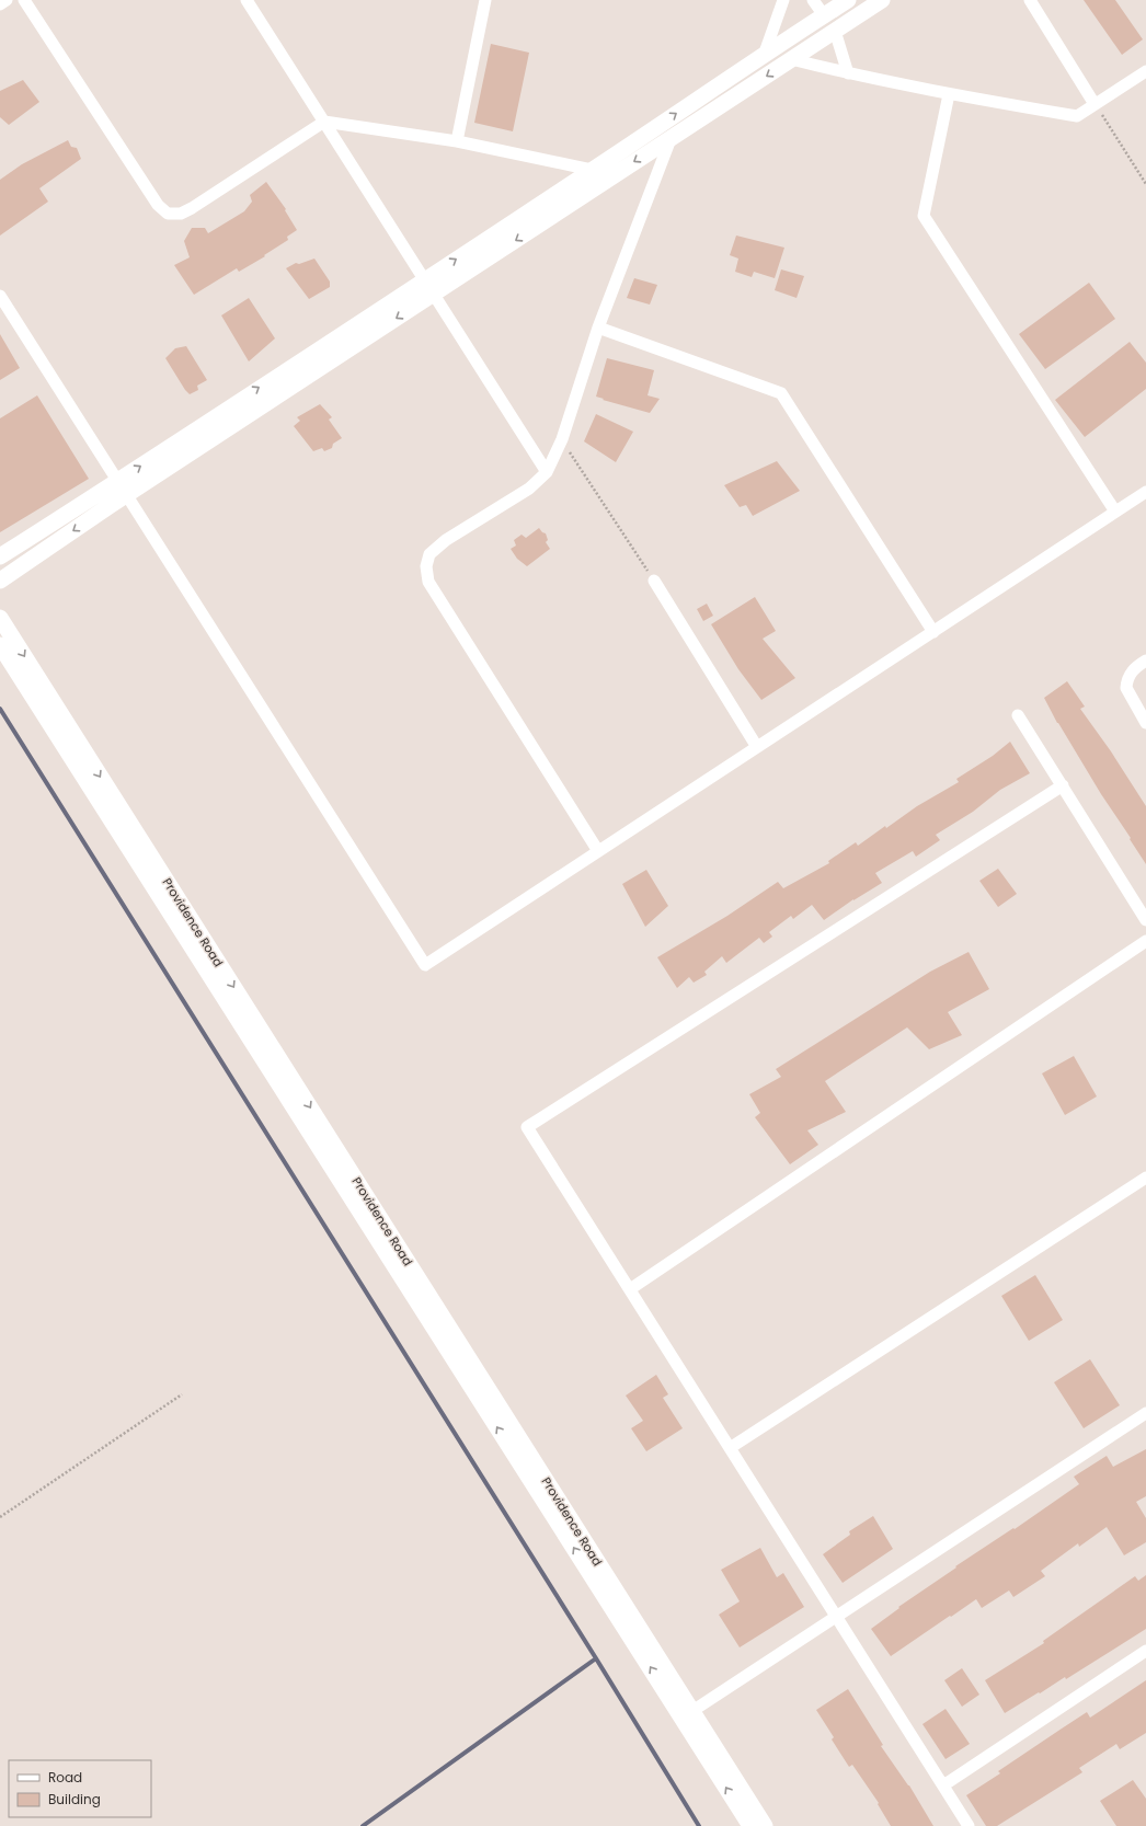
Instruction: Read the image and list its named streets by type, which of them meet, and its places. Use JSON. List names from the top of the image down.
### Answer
{
  "streets": {
    "street": ["Providence Road"]
  },
  "legend": ["Road", "Building"]
}
